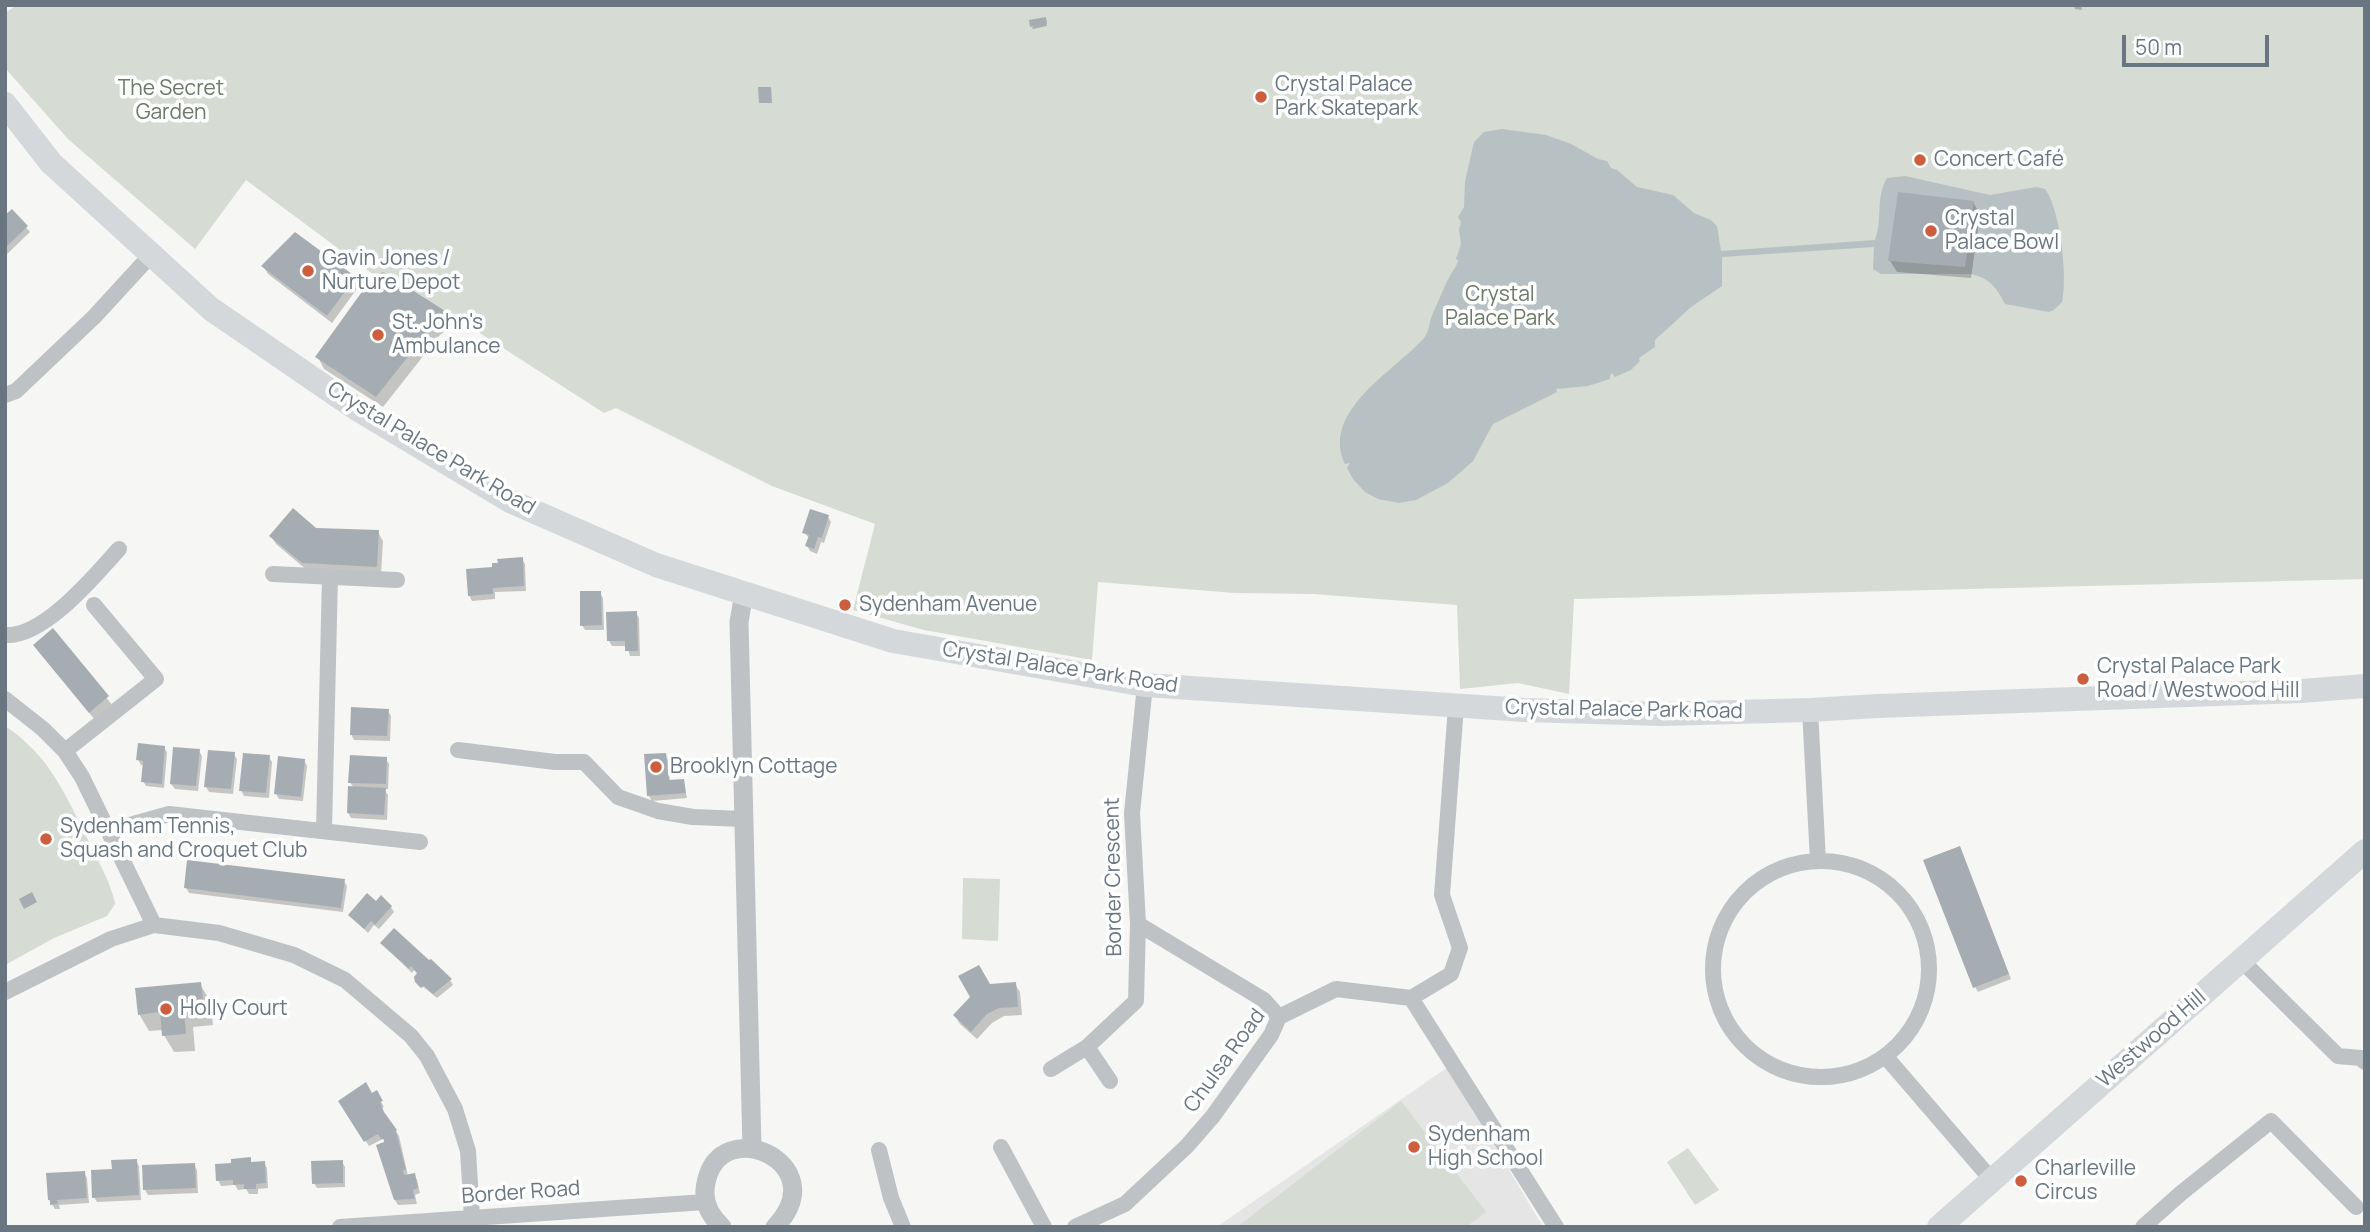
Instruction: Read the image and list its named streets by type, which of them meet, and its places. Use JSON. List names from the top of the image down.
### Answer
{
  "streets": {
    "main road": ["Crystal Palace Park Road", "Westwood Hill"],
    "street": ["Border Crescent", "Chulsa Road", "Border Road"]
  },
  "crossings": [
    ["Crystal Palace Park Road", "Border Crescent"]
  ],
  "parks": ["The Secret Garden", "Crystal Palace Park"],
  "places": [
    "Crystal Palace Park Skatepark",
    "Concert Café",
    "Crystal Palace Bowl",
    "Gavin Jones / Nurture Depot",
    "St. John's Ambulance",
    "Sydenham Avenue",
    "Crystal Palace Park Road / Westwood Hill",
    "Brooklyn Cottage",
    "Sydenham Tennis, Squash and Croquet Club",
    "Holly Court",
    "Sydenham High School",
    "Charleville Circus"
  ],
  "scale_bar": "50 m"
}
